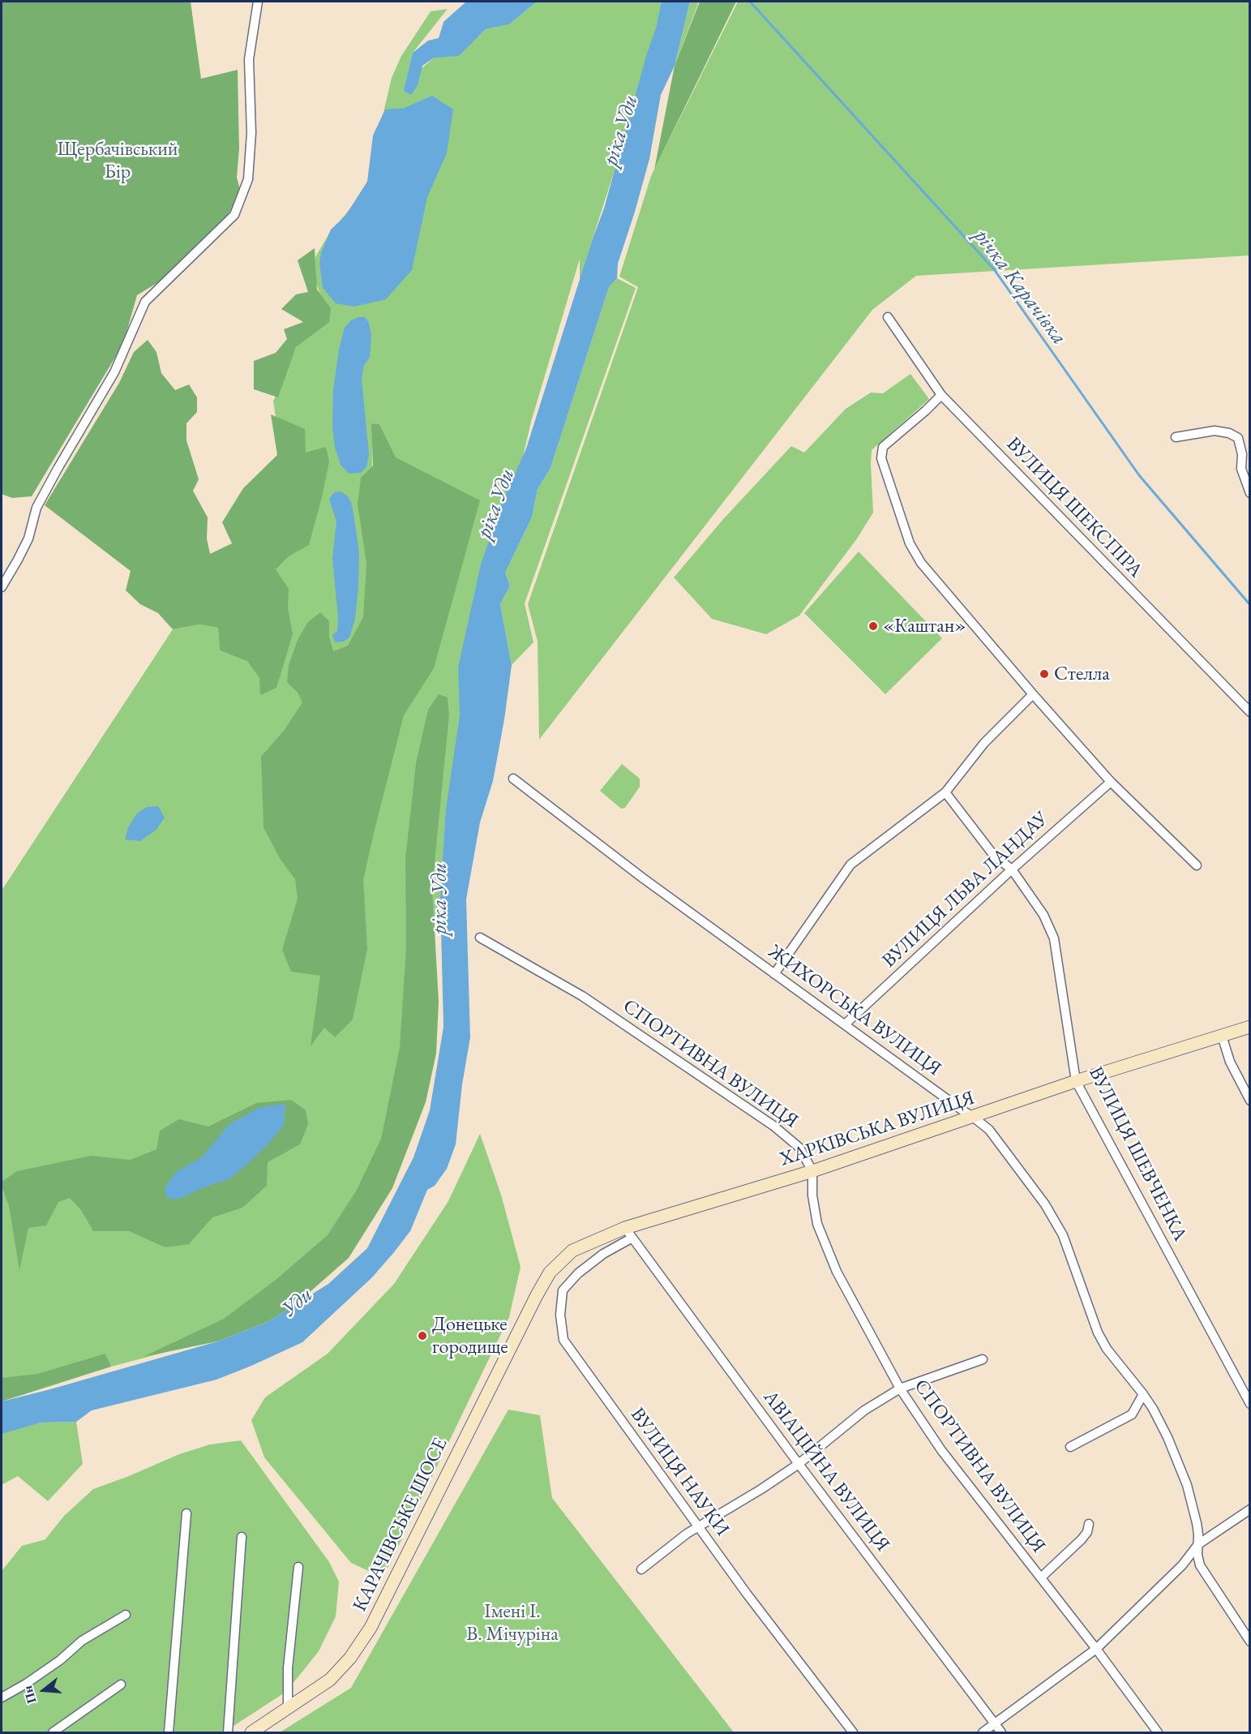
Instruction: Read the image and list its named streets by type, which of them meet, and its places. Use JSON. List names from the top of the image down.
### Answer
{
  "streets": {
    "main road": ["ХАРКІВСЬКА ВУЛИЦЯ", "КАРАЧІВСЬКЕ ШОСЕ"],
    "street": [
      "ВУЛИЦЯ ШЕКСПІРА",
      "ВУЛИЦЯ ЛЬВА ЛАНДАУ",
      "ЖИХОРСЬКА ВУЛИЦЯ",
      "СПОРТИВНА ВУЛИЦЯ",
      "ВУЛИЦЯ ШЕВЧЕНКА",
      "АВІАЦІЙНА ВУЛИЦЯ",
      "ВУЛИЦЯ НАУКИ"
    ]
  },
  "crossings": [
    ["ВУЛИЦЯ ЛЬВА ЛАНДАУ", "ЖИХОРСЬКА ВУЛИЦЯ"],
    ["ВУЛИЦЯ ЛЬВА ЛАНДАУ", "ВУЛИЦЯ ШЕВЧЕНКА"],
    ["ЖИХОРСЬКА ВУЛИЦЯ", "ХАРКІВСЬКА ВУЛИЦЯ"],
    ["СПОРТИВНА ВУЛИЦЯ", "ХАРКІВСЬКА ВУЛИЦЯ"],
    ["ХАРКІВСЬКА ВУЛИЦЯ", "ВУЛИЦЯ ШЕВЧЕНКА"],
    ["ХАРКІВСЬКА ВУЛИЦЯ", "АВІАЦІЙНА ВУЛИЦЯ"],
    ["ХАРКІВСЬКА ВУЛИЦЯ", "ВУЛИЦЯ НАУКИ"],
    ["ХАРКІВСЬКА ВУЛИЦЯ", "КАРАЧІВСЬКЕ ШОСЕ"],
    ["АВІАЦІЙНА ВУЛИЦЯ", "ВУЛИЦЯ НАУКИ"]
  ],
  "water": ["ріка Уди", "річка Карачівка", "Уди"],
  "parks": ["Щербачівський Бір", "Імені І. В. Мічуріна"],
  "places": ["«Каштан»", "Стелла", "Донецьке городище"],
  "north": "left"
}
